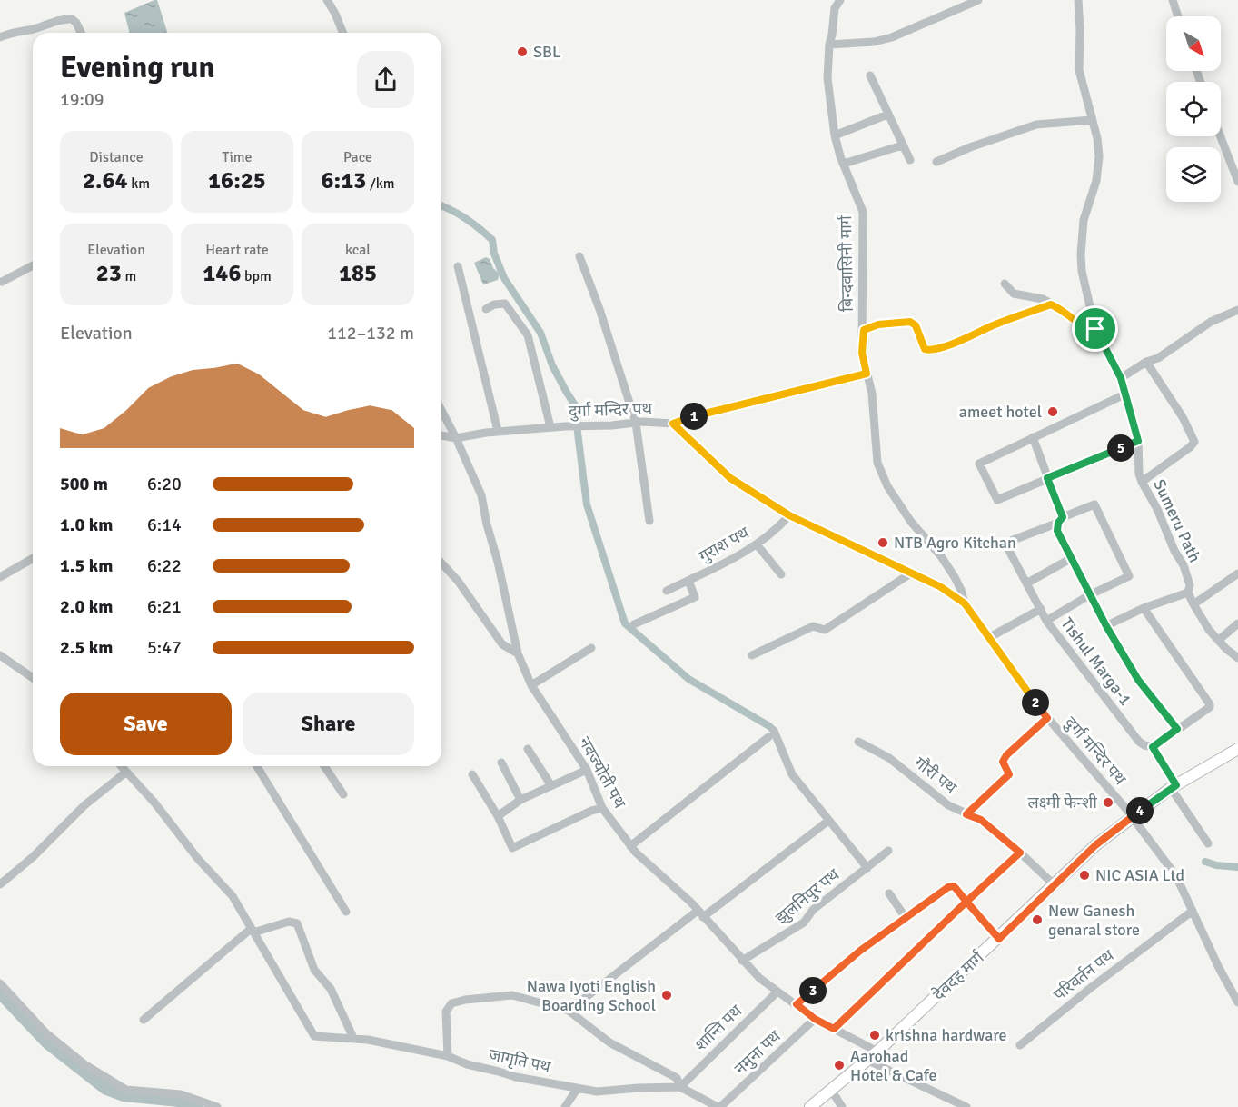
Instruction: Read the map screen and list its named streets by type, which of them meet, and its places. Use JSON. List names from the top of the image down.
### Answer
{
  "streets": {
    "main road": ["देवदह मार्ग"],
    "street": [
      "बिन्दवासिनी मार्ग",
      "दुर्गा मन्दिर पथ",
      "Sumeru Path",
      "गुराश पथ",
      "Tishul Marga-1",
      "नवज्योती पथ",
      "गौरी पथ",
      "झुलनिपुर पथ",
      "परिवर्तन पथ",
      "शान्ति पथ",
      "नमुना पथ",
      "जागृति पथ"
    ]
  },
  "crossings": [
    ["बिन्दवासिनी मार्ग", "दुर्गा मन्दिर पथ"],
    ["दुर्गा मन्दिर पथ", "गुराश पथ"],
    ["दुर्गा मन्दिर पथ", "नवज्योती पथ"],
    ["दुर्गा मन्दिर पथ", "परिवर्तन पथ"],
    ["दुर्गा मन्दिर पथ", "देवदह मार्ग"],
    ["नवज्योती पथ", "झुलनिपुर पथ"],
    ["नवज्योती पथ", "देवदह मार्ग"],
    ["नवज्योती पथ", "शान्ति पथ"],
    ["नवज्योती पथ", "नमुना पथ"],
    ["गौरी पथ", "देवदह मार्ग"],
    ["शान्ति पथ", "जागृति पथ"],
    ["नमुना पथ", "जागृति पथ"]
  ],
  "places": [
    "SBL",
    "ameet hotel",
    "NTB Agro Kitchan",
    "लक्ष्मी फेन्शी",
    "NIC ASIA Ltd",
    "New Ganesh genaral store",
    "Nawa Iyoti English Boarding School",
    "krishna hardware",
    "Aarohad Hotel & Cafe"
  ],
  "north": "bottom right",
  "page": {
    "heading": ["Evening run", "19:09"],
    "stats": [
      ["Distance", "2.64 km"],
      ["Time", "16:25"],
      ["Pace", "6:13 /km"],
      ["Elevation", "23 m"],
      ["Heart rate", "146 bpm"],
      ["kcal", "185"]
    ],
    "chart": ["Elevation", "112–132 m"],
    "pins": [
      "1",
      "5",
      "2",
      "4",
      "3"
    ],
    "list": [
      {
        "name": "500 m",
        "note": "6:20"
      },
      {
        "name": "1.0 km",
        "note": "6:14"
      },
      {
        "name": "1.5 km",
        "note": "6:22"
      },
      {
        "name": "2.0 km",
        "note": "6:21"
      },
      {
        "name": "2.5 km",
        "note": "5:47"
      }
    ],
    "buttons": ["Save", "Share"]
  }
}
